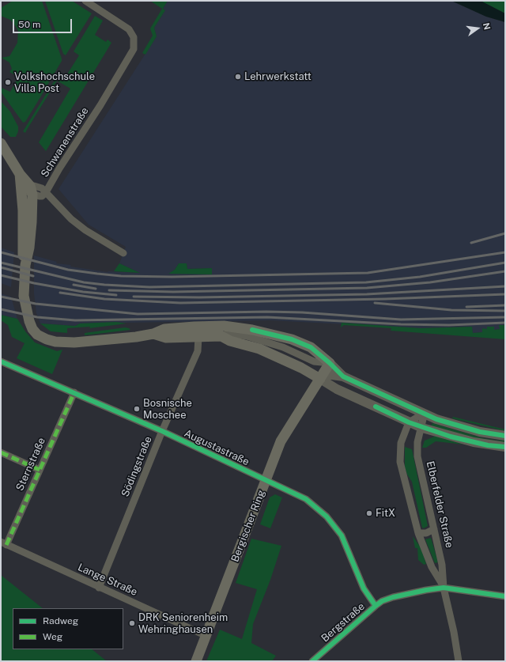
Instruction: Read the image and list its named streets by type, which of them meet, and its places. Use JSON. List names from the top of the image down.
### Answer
{
  "streets": {
    "main road": ["Bergischer Ring"],
    "street": [
      "Schwanenstraße",
      "Augustastraße",
      "Sternstraße",
      "Södingstraße",
      "Elberfelder Straße",
      "Lange Straße",
      "Bergstraße"
    ]
  },
  "crossings": [
    ["Augustastraße", "Sternstraße"],
    ["Augustastraße", "Södingstraße"],
    ["Augustastraße", "Bergischer Ring"],
    ["Augustastraße", "Bergstraße"],
    ["Sternstraße", "Lange Straße"],
    ["Södingstraße", "Lange Straße"],
    ["Elberfelder Straße", "Bergstraße"],
    ["Bergischer Ring", "Lange Straße"]
  ],
  "places": [
    "Lehrwerkstatt",
    "Volkshochschule Villa Post",
    "Bosnische Moschee",
    "FitX",
    "DRK Seniorenheim Wehringhausen"
  ],
  "legend": ["Radweg", "Weg"],
  "scale_bar": "50 m",
  "north": "right"
}
